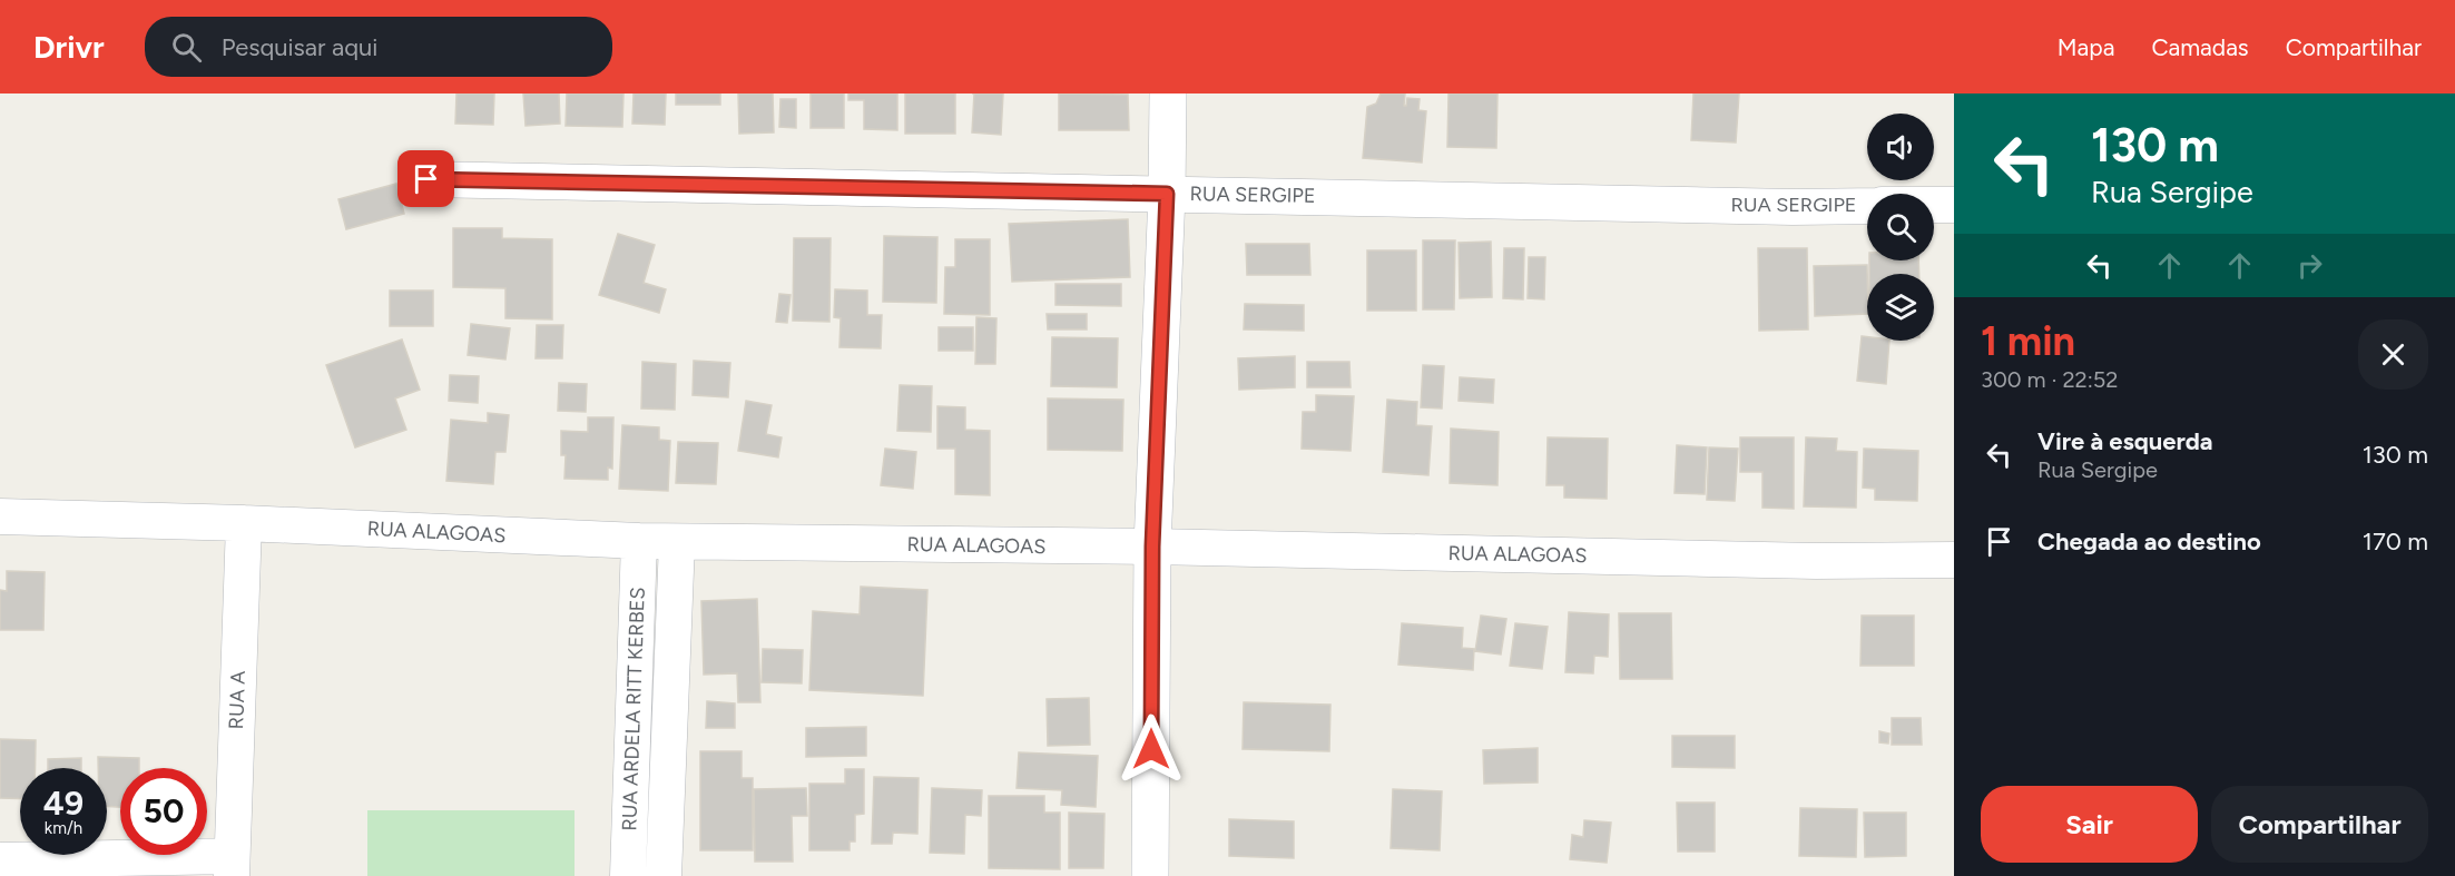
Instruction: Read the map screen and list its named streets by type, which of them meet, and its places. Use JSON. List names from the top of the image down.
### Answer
{
  "streets": {
    "street": [
      "RUA SERGIPE",
      "RUA ALAGOAS",
      "RUA A",
      "RUA ARDELA RITT KERBES"
    ]
  },
  "crossings": [
    ["RUA ALAGOAS", "RUA A"],
    ["RUA ALAGOAS", "RUA ARDELA RITT KERBES"]
  ],
  "page": {
    "header": "Drivr",
    "search": "Pesquisar aqui",
    "nav": ["Mapa", "Camadas", "Compartilhar"],
    "turn": ["130 m", "Rua Sergipe"],
    "heading": ["1 min", "300 m · 22:52"],
    "list": [
      {
        "name": "Vire à esquerda",
        "note": "Rua Sergipe",
        "value": "130 m"
      },
      {
        "name": "Chegada ao destino",
        "value": "170 m"
      }
    ],
    "speed": "49 km/h",
    "limit": "50",
    "buttons": ["Sair", "Compartilhar"]
  }
}
